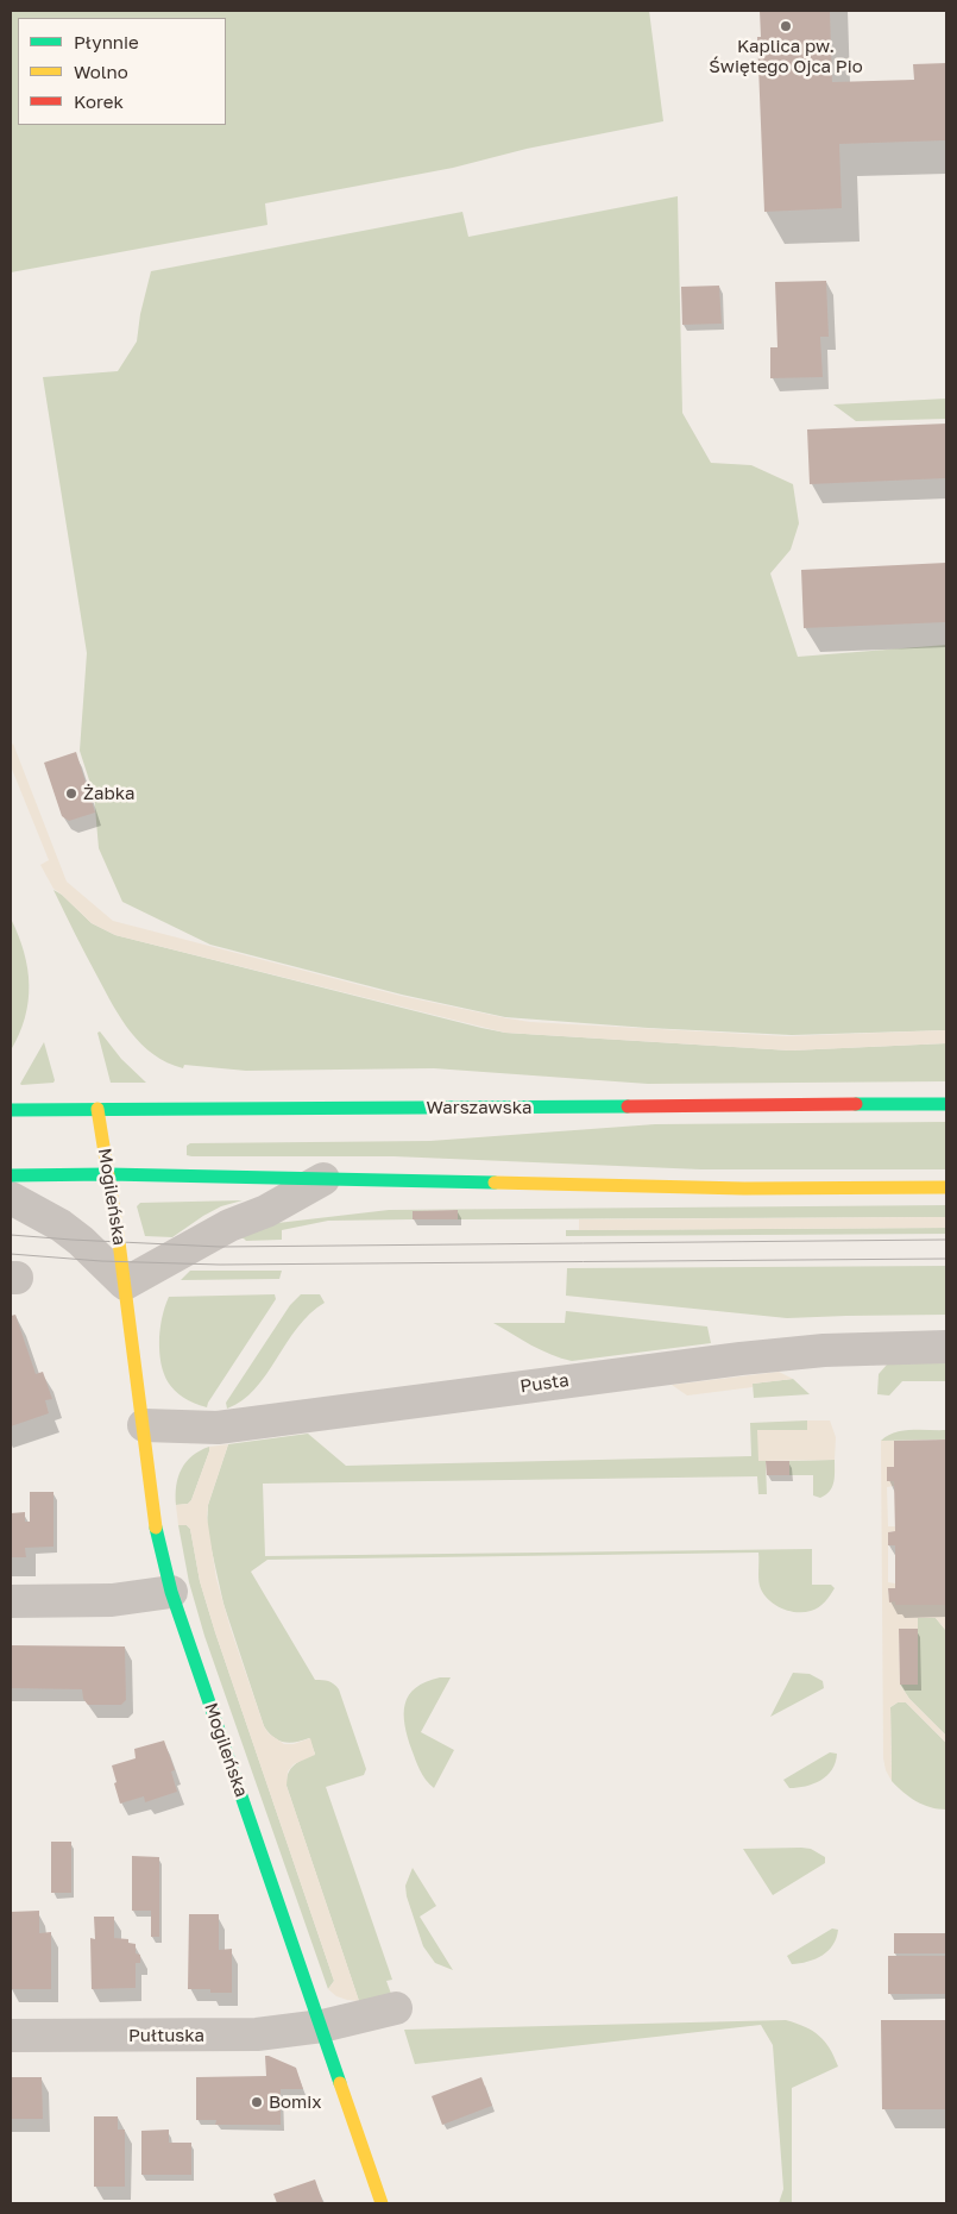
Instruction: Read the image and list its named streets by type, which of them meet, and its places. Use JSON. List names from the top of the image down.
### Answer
{
  "streets": {
    "main road": ["Warszawska", "Mogileńska"],
    "street": ["Pusta", "Pułtuska"]
  },
  "crossings": [
    ["Warszawska", "Mogileńska"],
    ["Mogileńska", "Pusta"],
    ["Mogileńska", "Pułtuska"]
  ],
  "places": ["Kaplica pw. Świętego Ojca Pio", "Żabka", "Bomix"],
  "legend": ["Płynnie", "Wolno", "Korek"]
}
